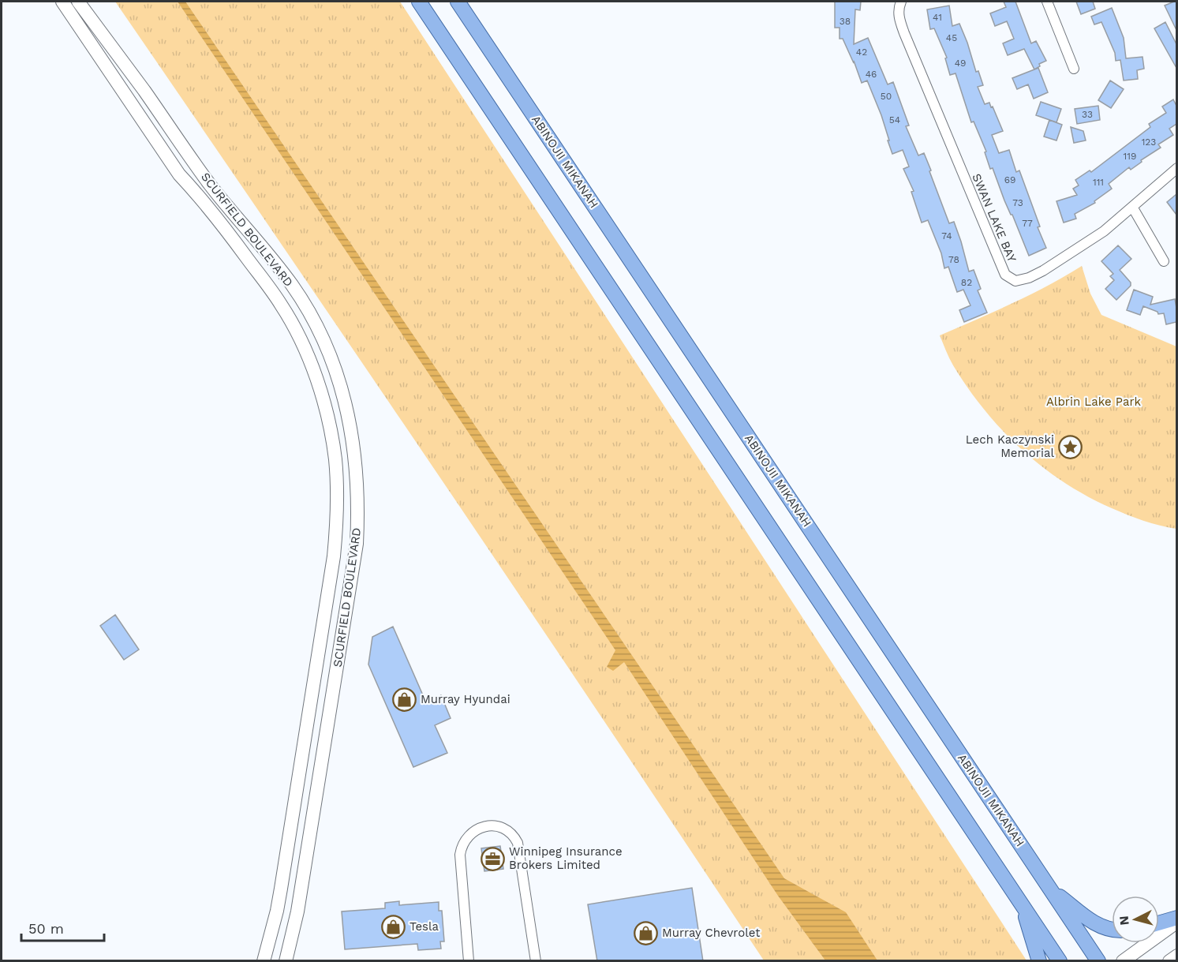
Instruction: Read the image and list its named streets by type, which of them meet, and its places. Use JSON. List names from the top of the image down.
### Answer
{
  "streets": {
    "main road": ["ABINOJII MIKANAH"],
    "street": ["SWAN LAKE BAY", "SCURFIELD BOULEVARD"]
  },
  "parks": ["Albrin Lake Park"],
  "places": {
    "place": ["Lech Kaczynski Memorial"],
    "shop": ["Murray Hyundai", "Tesla", "Murray Chevrolet"],
    "office": ["Winnipeg Insurance Brokers Limited"]
  },
  "house_numbers": [
    "41",
    "38",
    "45",
    "42",
    "49",
    "46",
    "50",
    "33",
    "54",
    "123",
    "119",
    "69",
    "111",
    "73",
    "77",
    "74",
    "78",
    "82"
  ],
  "scale_bar": "50 m",
  "north": "left"
}
